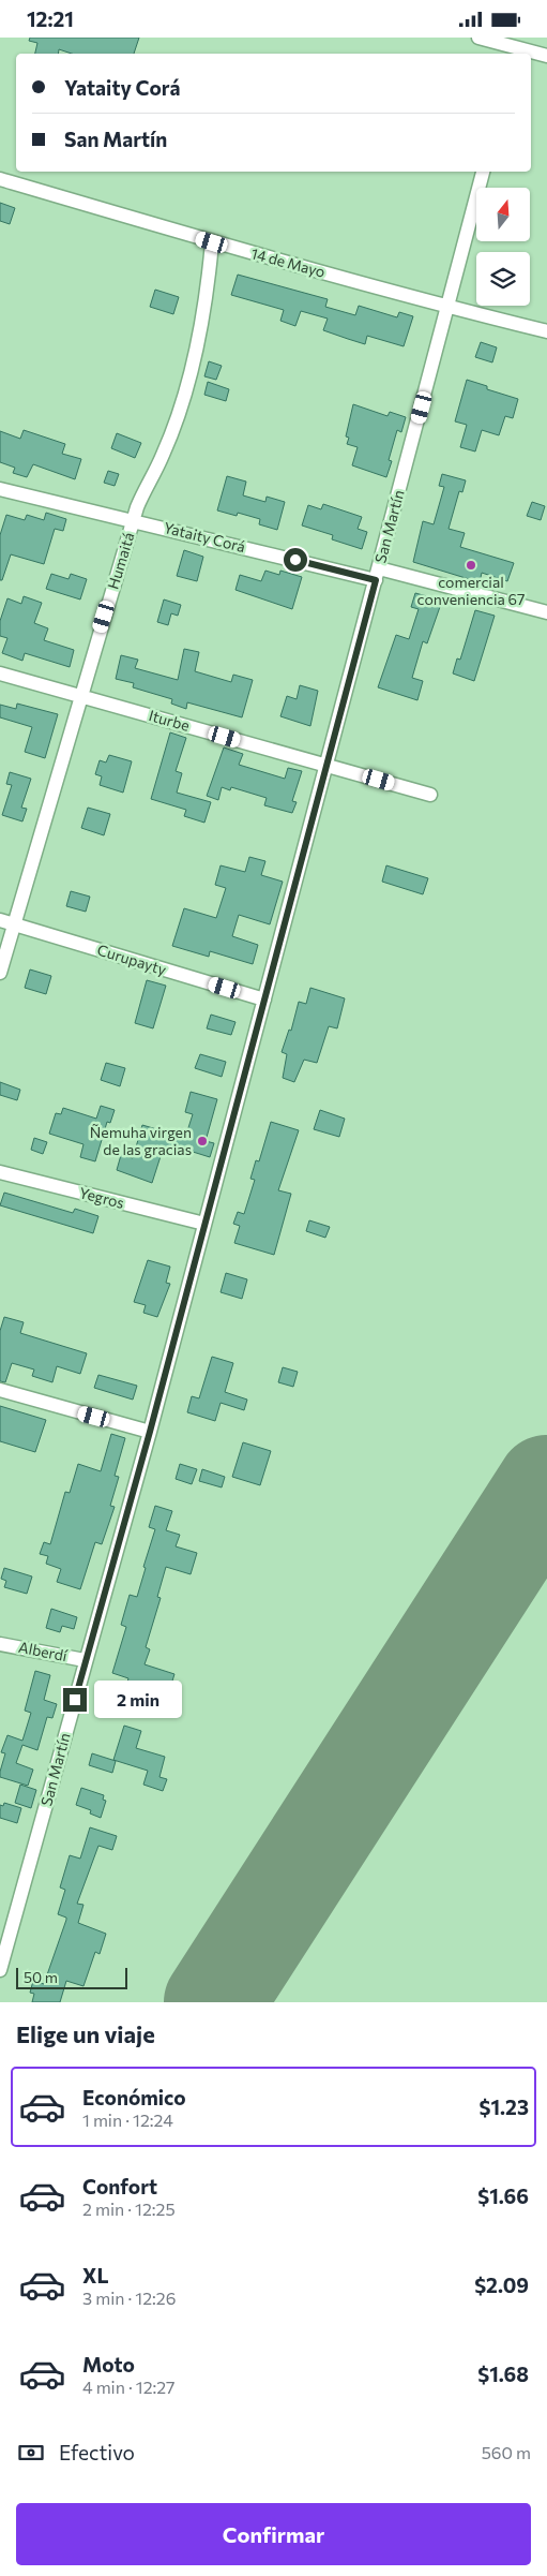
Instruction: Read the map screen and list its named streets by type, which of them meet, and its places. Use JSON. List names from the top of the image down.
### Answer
{
  "streets": {
    "street": [
      "14 de Mayo",
      "San Martín",
      "Yataity Corá",
      "Humaitá",
      "Iturbe",
      "Curupayty",
      "Yegros",
      "Alberdí"
    ]
  },
  "crossings": [
    ["14 de Mayo", "San Martín"],
    ["14 de Mayo", "Humaitá"],
    ["San Martín", "Yataity Corá"],
    ["San Martín", "Iturbe"],
    ["San Martín", "Curupayty"],
    ["San Martín", "Yegros"],
    ["San Martín", "Alberdí"],
    ["Yataity Corá", "Humaitá"],
    ["Humaitá", "Iturbe"],
    ["Humaitá", "Curupayty"]
  ],
  "places": ["comercial conveniencia 67", "Ñemuha virgen de las gracias"],
  "scale_bar": "50 m",
  "north": "top",
  "page": {
    "status": "12:21",
    "banner": ["Yataity Corá", "San Martín"],
    "bubble": "2 min",
    "scale": "50 m",
    "heading": "Elige un viaje",
    "list": [
      {
        "name": "Económico",
        "note": "1 min · 12:24",
        "value": "$1.23"
      },
      {
        "name": "Confort",
        "note": "2 min · 12:25",
        "value": "$1.66"
      },
      {
        "name": "XL",
        "note": "3 min · 12:26",
        "value": "$2.09"
      },
      {
        "name": "Moto",
        "note": "4 min · 12:27",
        "value": "$1.68"
      }
    ],
    "pay": ["Efectivo", "560 m"],
    "buttons": "Confirmar"
  }
}
